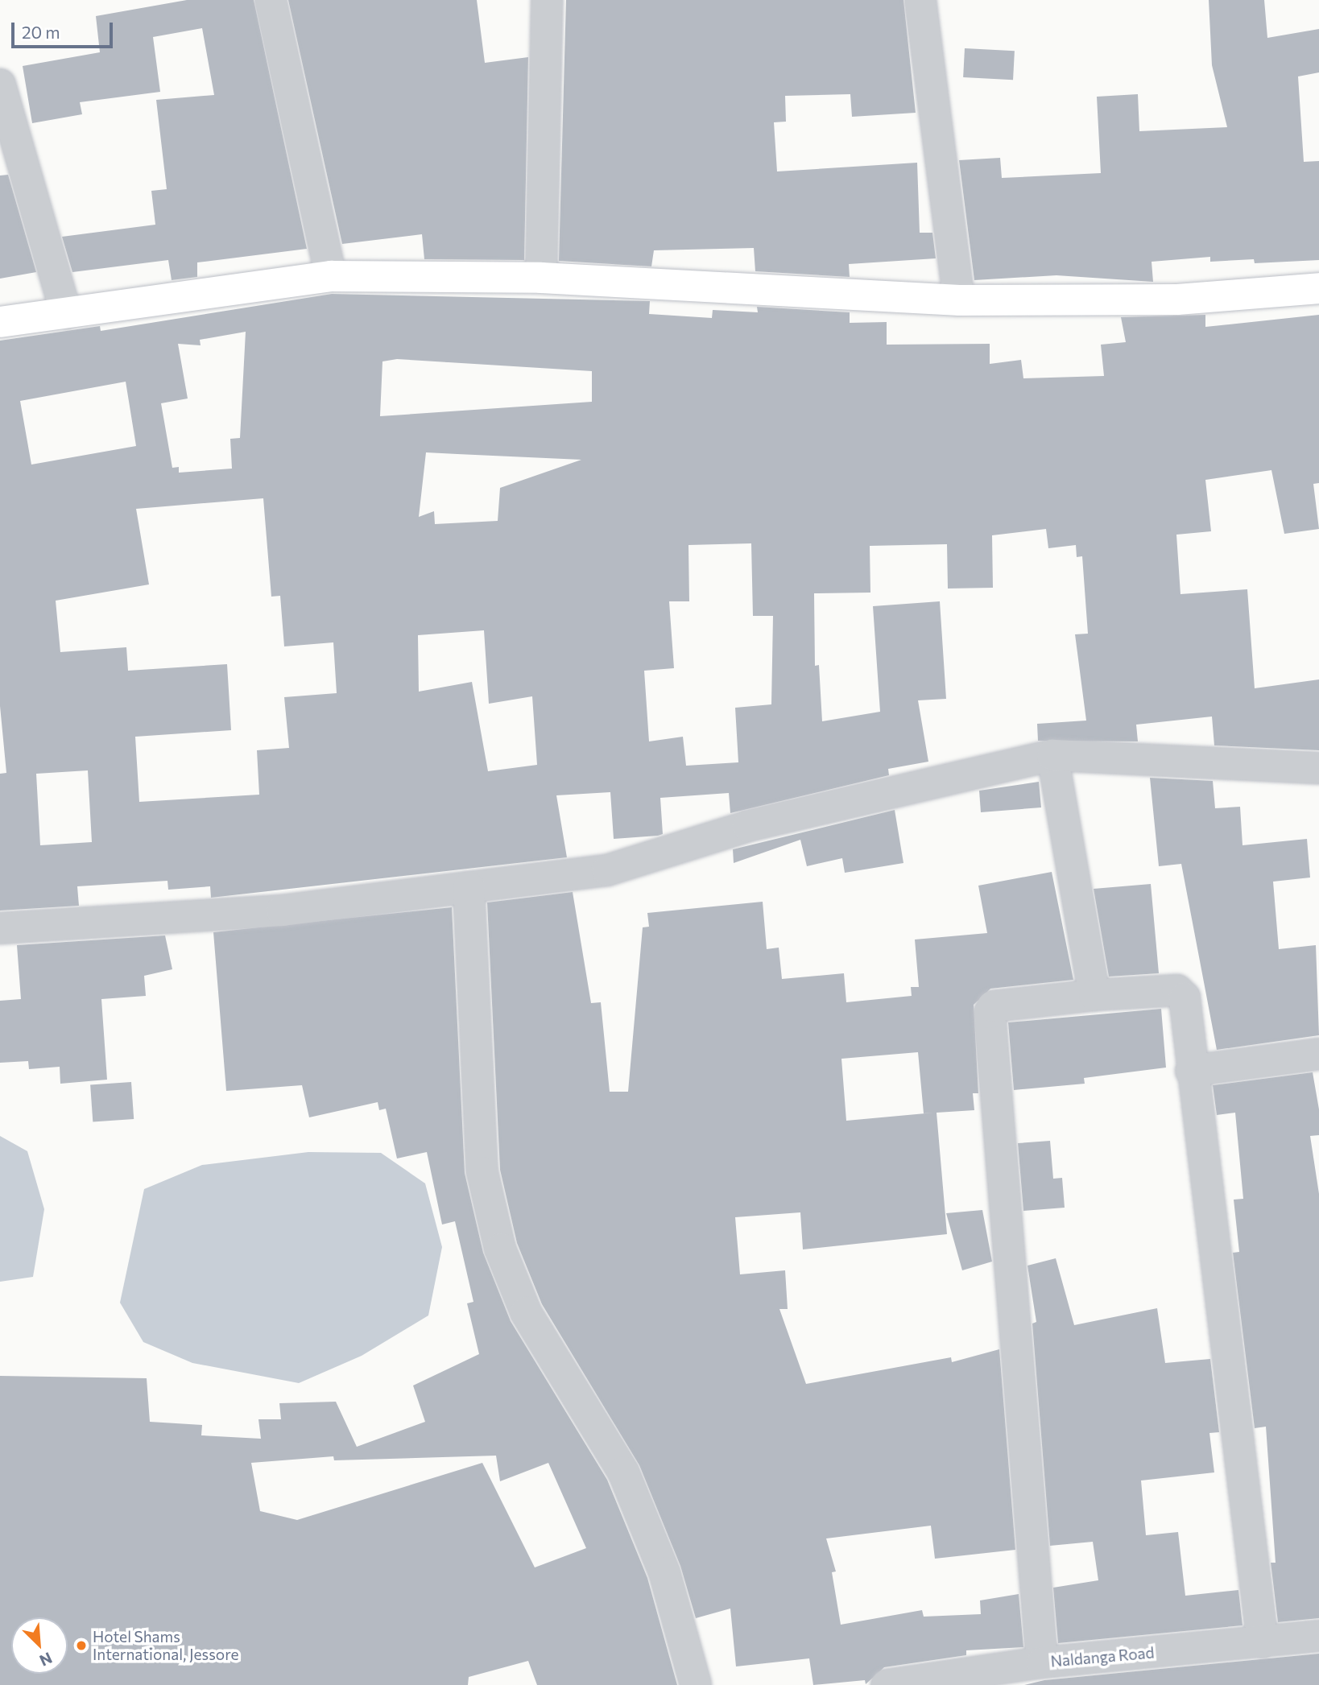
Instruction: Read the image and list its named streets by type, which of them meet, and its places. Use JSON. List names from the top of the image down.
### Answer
{
  "streets": {
    "street": ["Naldanga Road"]
  },
  "places": ["Hotel Shams International, Jessore"],
  "scale_bar": "20 m",
  "north": "bottom right"
}
